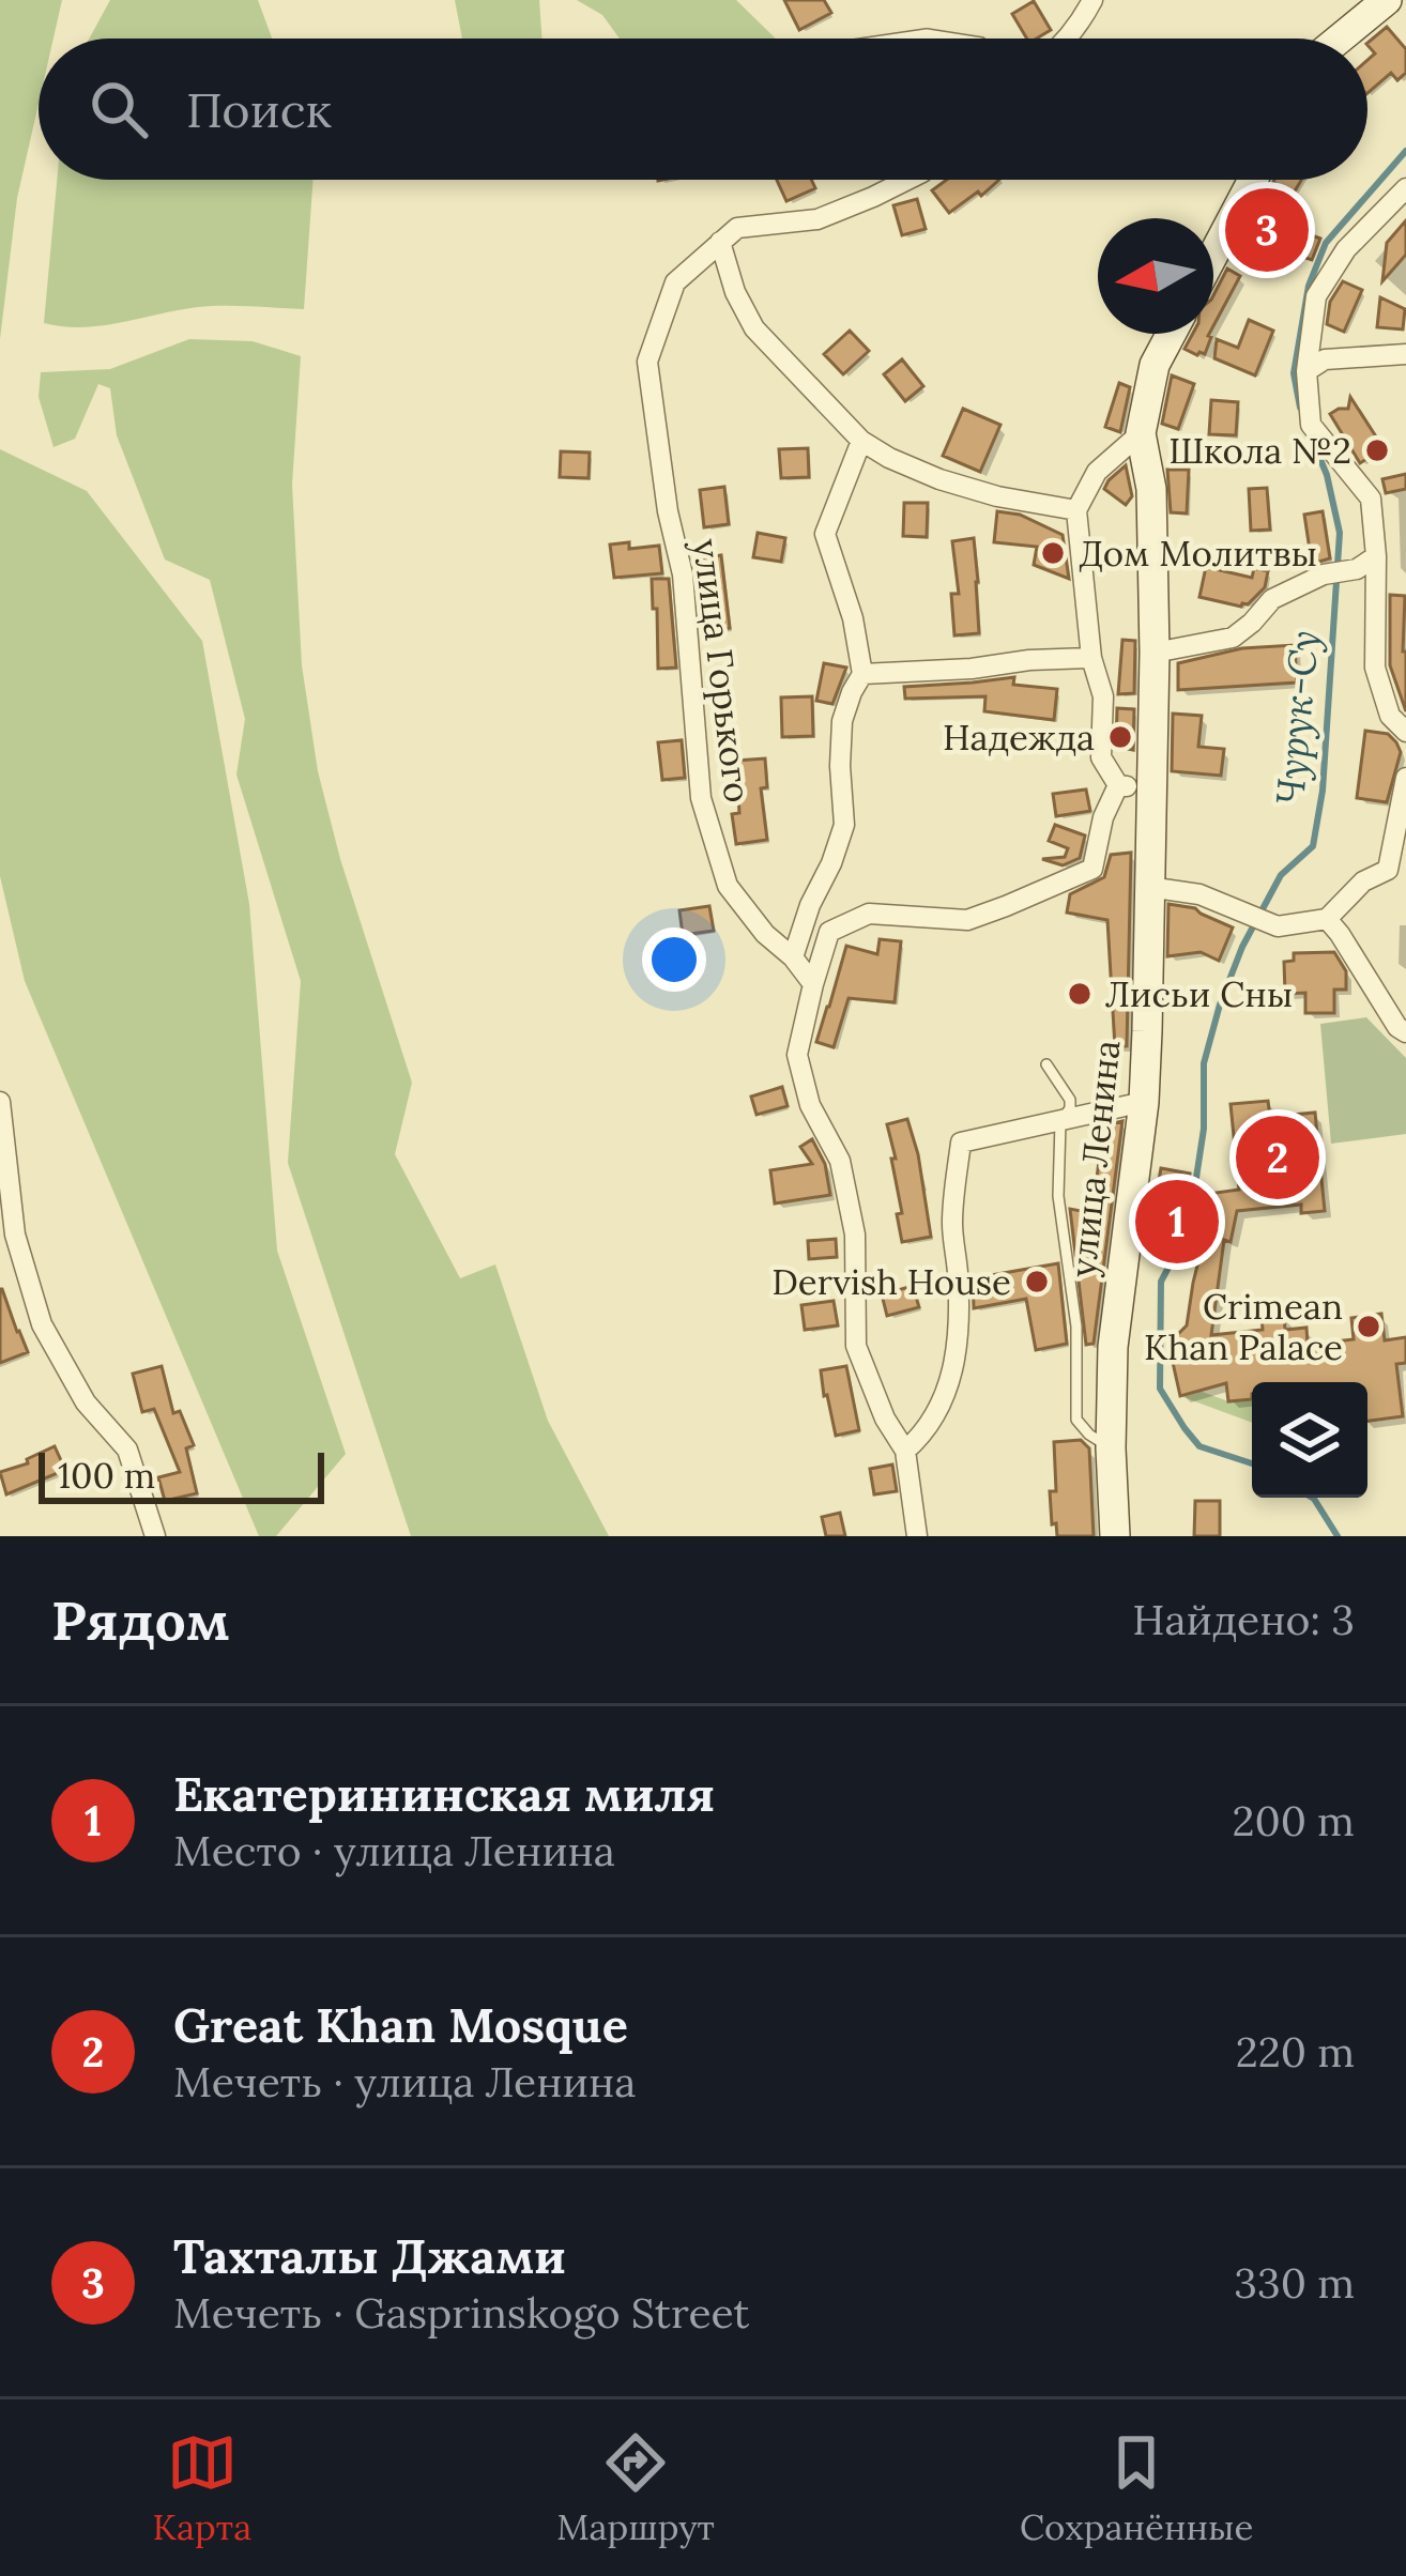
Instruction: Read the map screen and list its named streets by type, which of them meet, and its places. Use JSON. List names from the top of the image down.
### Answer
{
  "streets": {
    "main road": ["улица Ленина"],
    "street": ["улица Горького"]
  },
  "water": ["Чурук-Су"],
  "places": [
    "Школа №2",
    "Дом Молитвы",
    "Надежда",
    "Лисьи Сны",
    "Dervish House",
    "Crimean Khan Palace"
  ],
  "scale_bar": "100 m",
  "north": "left",
  "page": {
    "search": "Поиск",
    "pins": ["3", "2", "1"],
    "scale": "100 m",
    "heading": ["Рядом", "Найдено: 3"],
    "list": [
      {
        "mark": "1",
        "name": "Екатерининская миля",
        "note": "Место · улица Ленина",
        "value": "200 m"
      },
      {
        "mark": "2",
        "name": "Great Khan Mosque",
        "note": "Мечеть · улица Ленина",
        "value": "220 m"
      },
      {
        "mark": "3",
        "name": "Тахталы Джами",
        "note": "Мечеть · Gasprinskogo Street",
        "value": "330 m"
      }
    ],
    "nav": ["Карта", "Маршрут", "Сохранённые"]
  }
}
